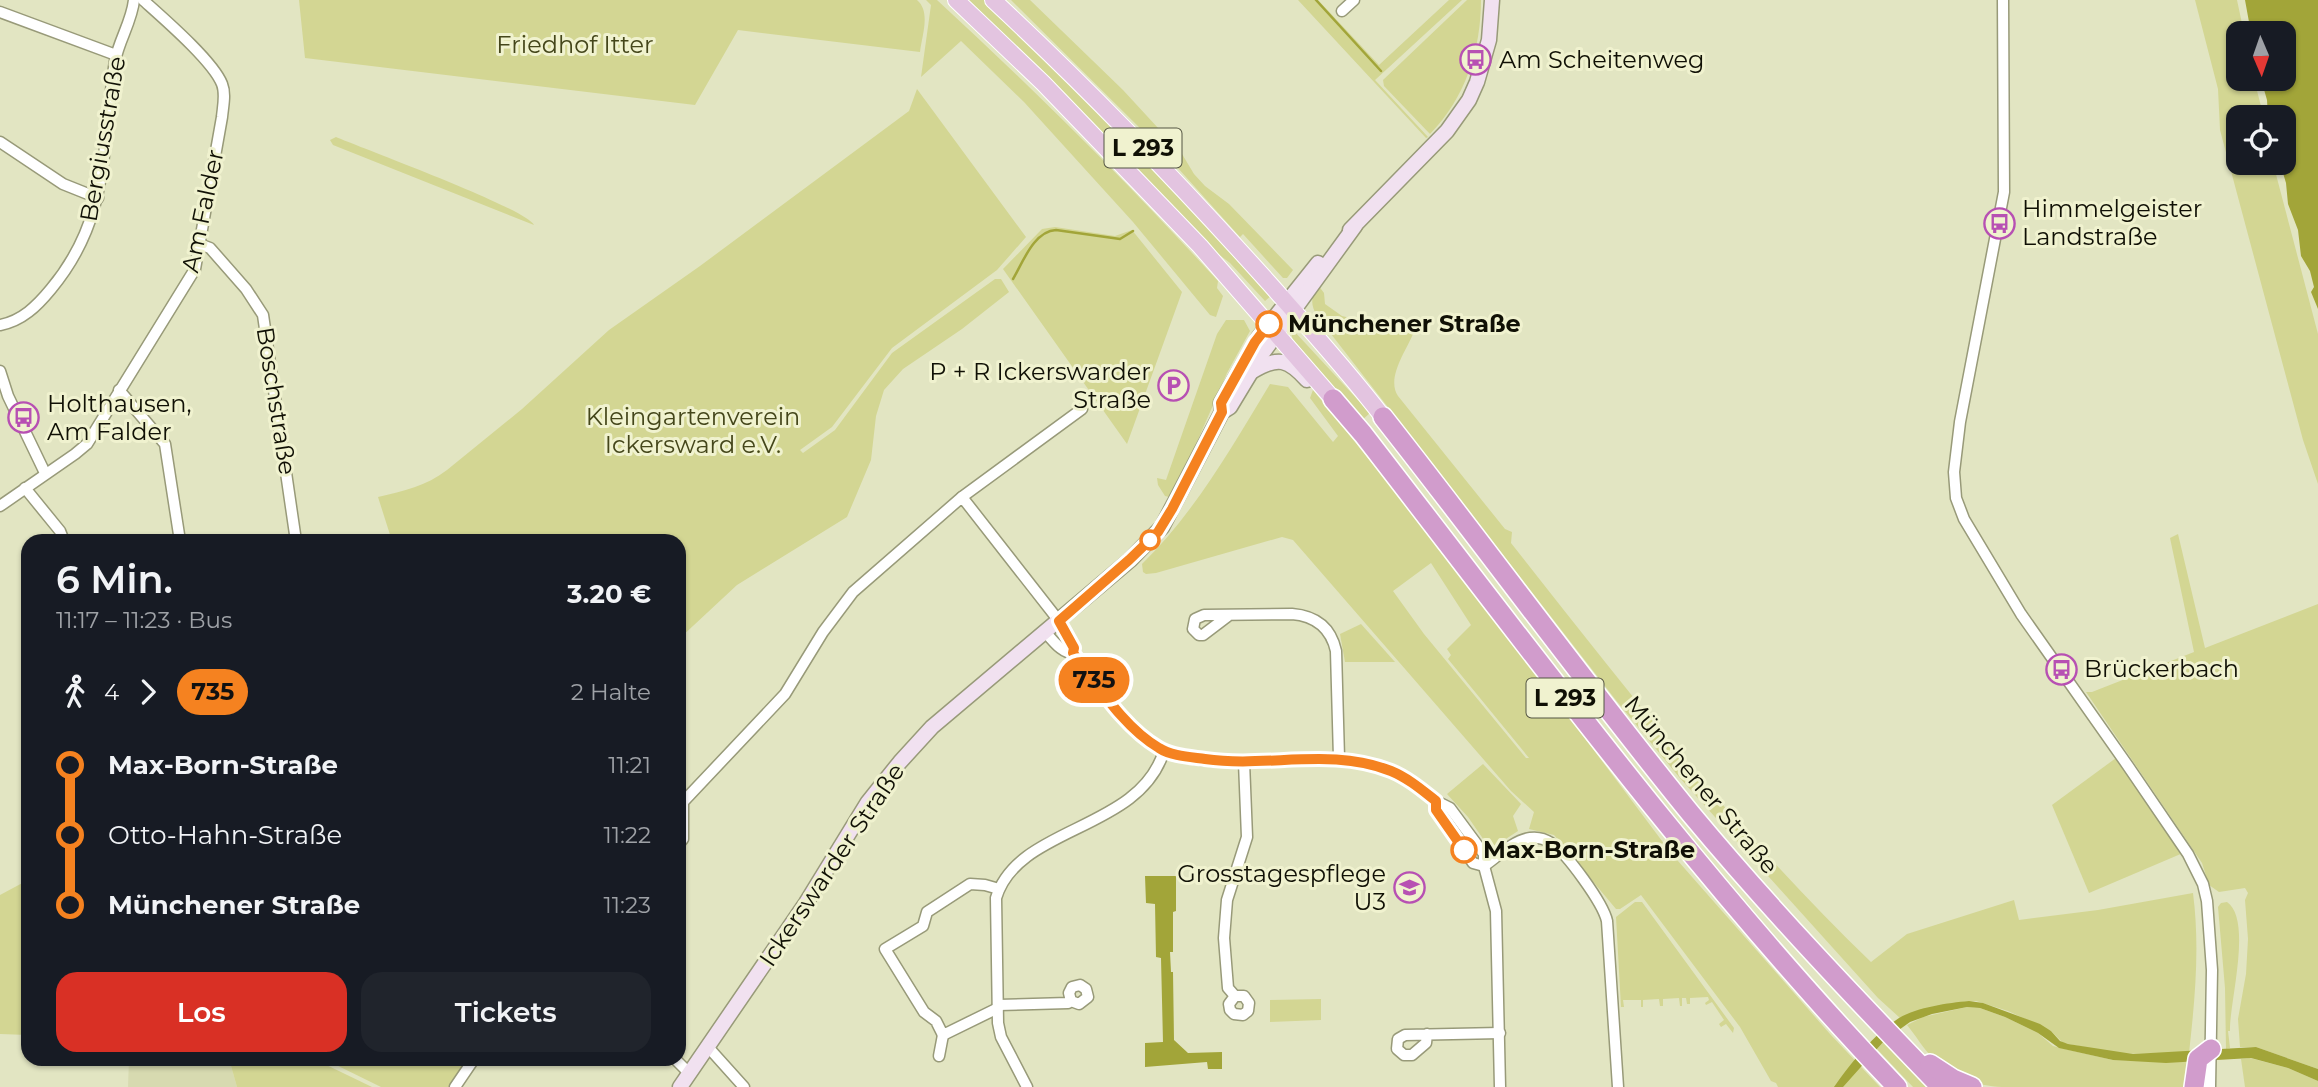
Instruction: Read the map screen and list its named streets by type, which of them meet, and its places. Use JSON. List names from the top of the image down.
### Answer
{
  "streets": {
    "highway": ["L 293", "Münchener Straße"],
    "main road": ["Ickerswarder Straße"],
    "street": ["Bergiusstraße", "Am Falder", "Boschstraße"]
  },
  "crossings": [
    ["Am Falder", "Boschstraße"],
    ["Münchener Straße", "Ickerswarder Straße"]
  ],
  "parks": ["Friedhof Itter", "Kleingartenverein Ickersward e.V."],
  "places": {
    "bus stop": [
      "Am Scheitenweg",
      "Himmelgeister Landstraße",
      "Holthausen, Am Falder",
      "Brückerbach"
    ],
    "other": ["Münchener Straße", "Max-Born-Straße"],
    "parking": ["P + R Ickerswarder Straße"],
    "school or university": ["Grosstagespflege U3"]
  },
  "lines": ["bus line 735"],
  "north": "bottom",
  "page": {
    "on_map": "735",
    "heading": ["6 Min.", "11:17 – 11:23 · Bus", "3.20 €"],
    "legs": ["4", "735", "2 Halte"],
    "list": [
      {
        "name": "Max-Born-Straße",
        "value": "11:21"
      },
      {
        "name": "Otto-Hahn-Straße",
        "value": "11:22"
      },
      {
        "name": "Münchener Straße",
        "value": "11:23"
      }
    ],
    "buttons": ["Los", "Tickets"]
  }
}
